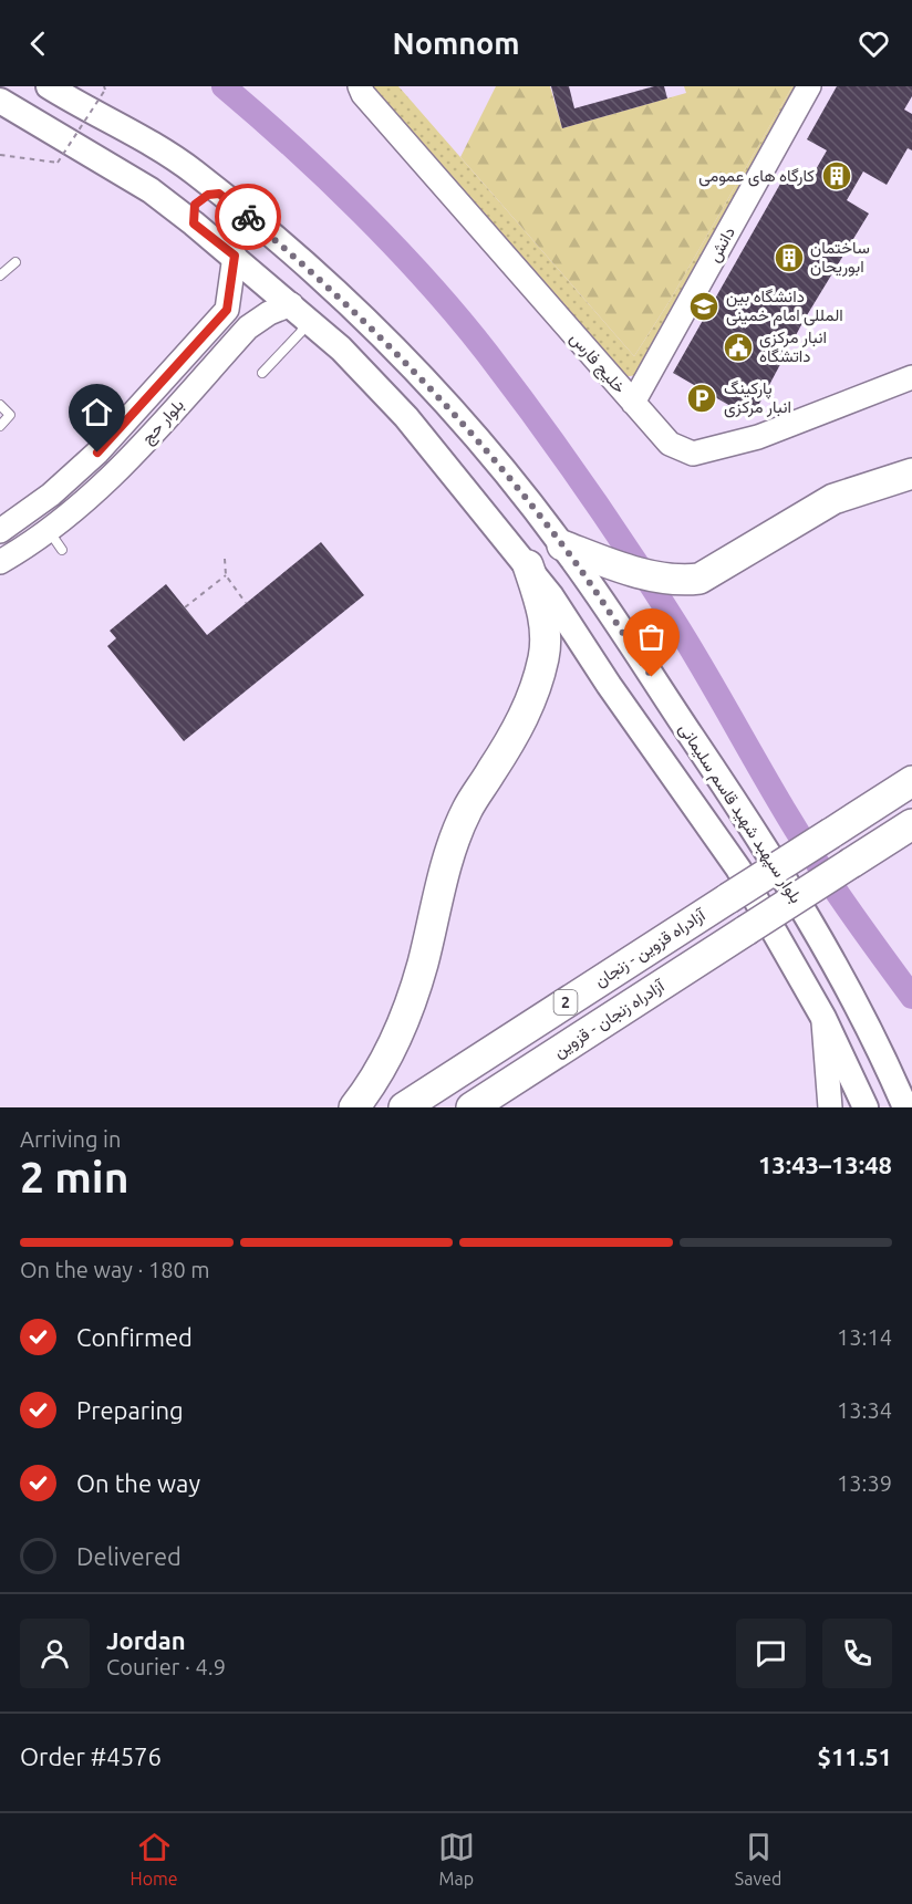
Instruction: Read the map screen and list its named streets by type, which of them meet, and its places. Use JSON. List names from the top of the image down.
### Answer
{
  "streets": {
    "highway": ["آزادراه قزوین - زنجان", "2", "آزادراه زنجان - قزوین"],
    "main road": ["بلوار سپهبد شهید قاسم سلیمانی"],
    "street": ["دانش", "خلیج فارس", "بلوار حج"]
  },
  "crossings": [
    ["دانش", "خلیج فارس"],
    ["بلوار حج", "بلوار سپهبد شهید قاسم سلیمانی"]
  ],
  "places": {
    "building": ["کارگاه های عمومی", "ساختمان ابوریحان"],
    "school or university": ["دانشگاه بین المللی امام خمینی"],
    "public building": ["انبار مرکزی داتشگاه"],
    "parking": ["پارکینگ انبار مرکزی"]
  },
  "page": {
    "header": "Nomnom",
    "heading": ["2 min", "Arriving in", "13:43–13:48"],
    "panel": [
      "Jordan",
      "Courier · 4.9",
      "Order #4576",
      "$11.51"
    ],
    "bar": "On the way · 180 m",
    "list": [
      ["Confirmed", "13:14"],
      ["Preparing", "13:34"],
      ["On the way", "13:39"],
      "Delivered"
    ],
    "tabs": ["Home", "Map", "Saved"]
  }
}
